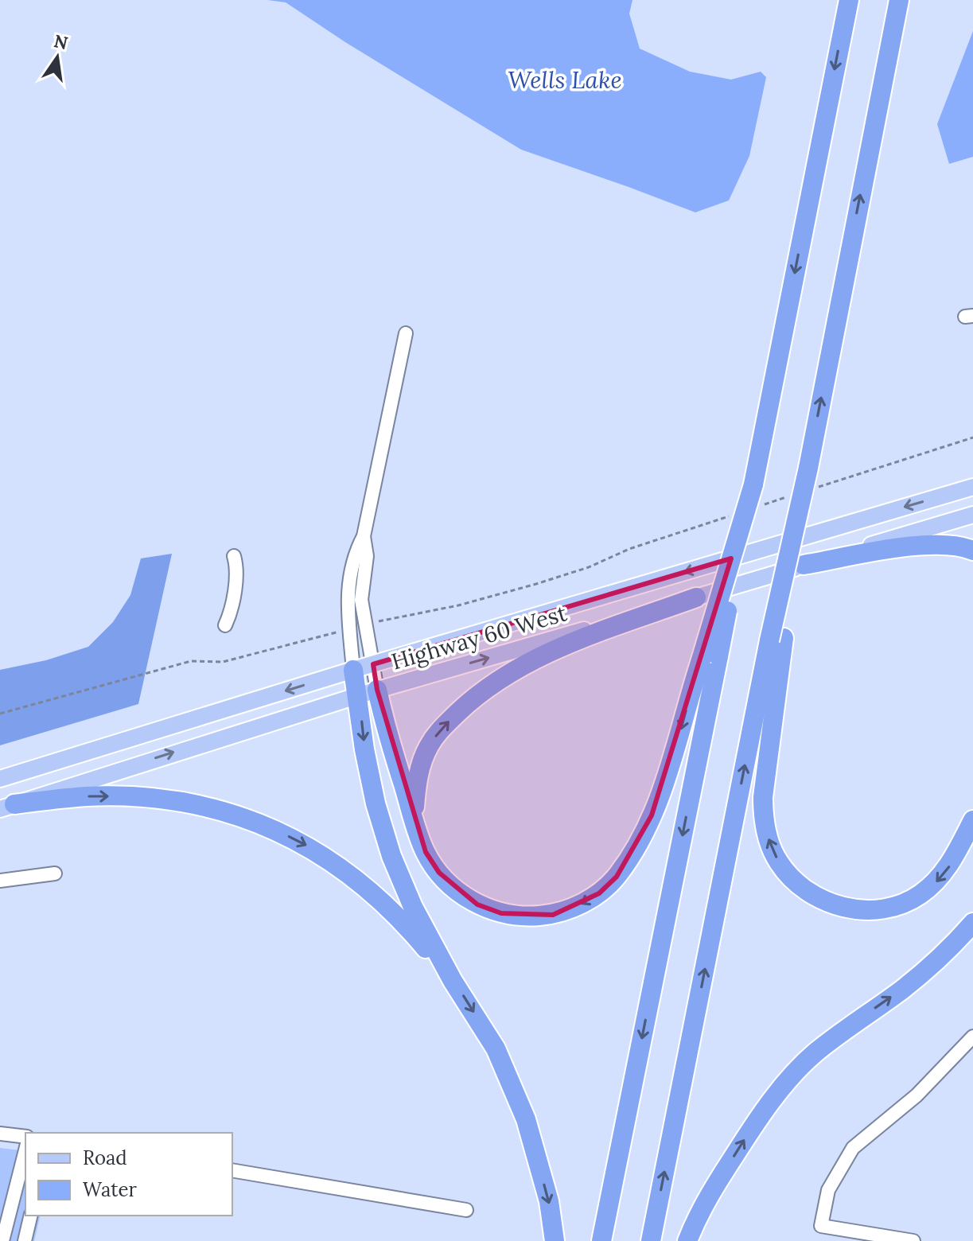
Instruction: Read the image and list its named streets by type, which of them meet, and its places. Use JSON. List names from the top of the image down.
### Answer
{
  "streets": {
    "main road": ["Highway 60 West"]
  },
  "water": ["Wells Lake"],
  "legend": ["Road", "Water"],
  "north": "top"
}
